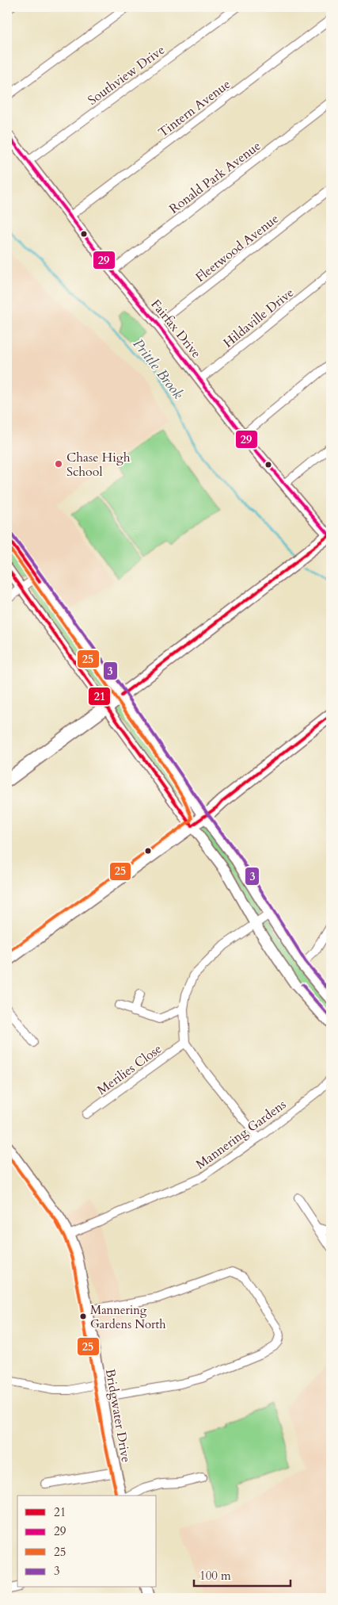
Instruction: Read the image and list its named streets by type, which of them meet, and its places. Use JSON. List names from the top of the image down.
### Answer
{
  "streets": {
    "street": [
      "Southview Drive",
      "Tintern Avenue",
      "Ronald Park Avenue",
      "Fleetwood Avenue",
      "Hildaville Drive",
      "Fairfax Drive",
      "Merilies Close",
      "Mannering Gardens",
      "Bridgwater Drive"
    ]
  },
  "crossings": [
    ["Southview Drive", "Fairfax Drive"],
    ["Tintern Avenue", "Fairfax Drive"],
    ["Ronald Park Avenue", "Fairfax Drive"],
    ["Fleetwood Avenue", "Fairfax Drive"],
    ["Hildaville Drive", "Fairfax Drive"],
    ["Mannering Gardens", "Bridgwater Drive"]
  ],
  "water": ["Prittle Brook"],
  "places": ["Chase High School", "Mannering Gardens North"],
  "lines": [
    "transit line 29",
    "transit line 3",
    "transit line 21",
    "transit line 25"
  ],
  "legend": [
    "21",
    "29",
    "25",
    "3"
  ],
  "scale_bar": "100 m"
}
